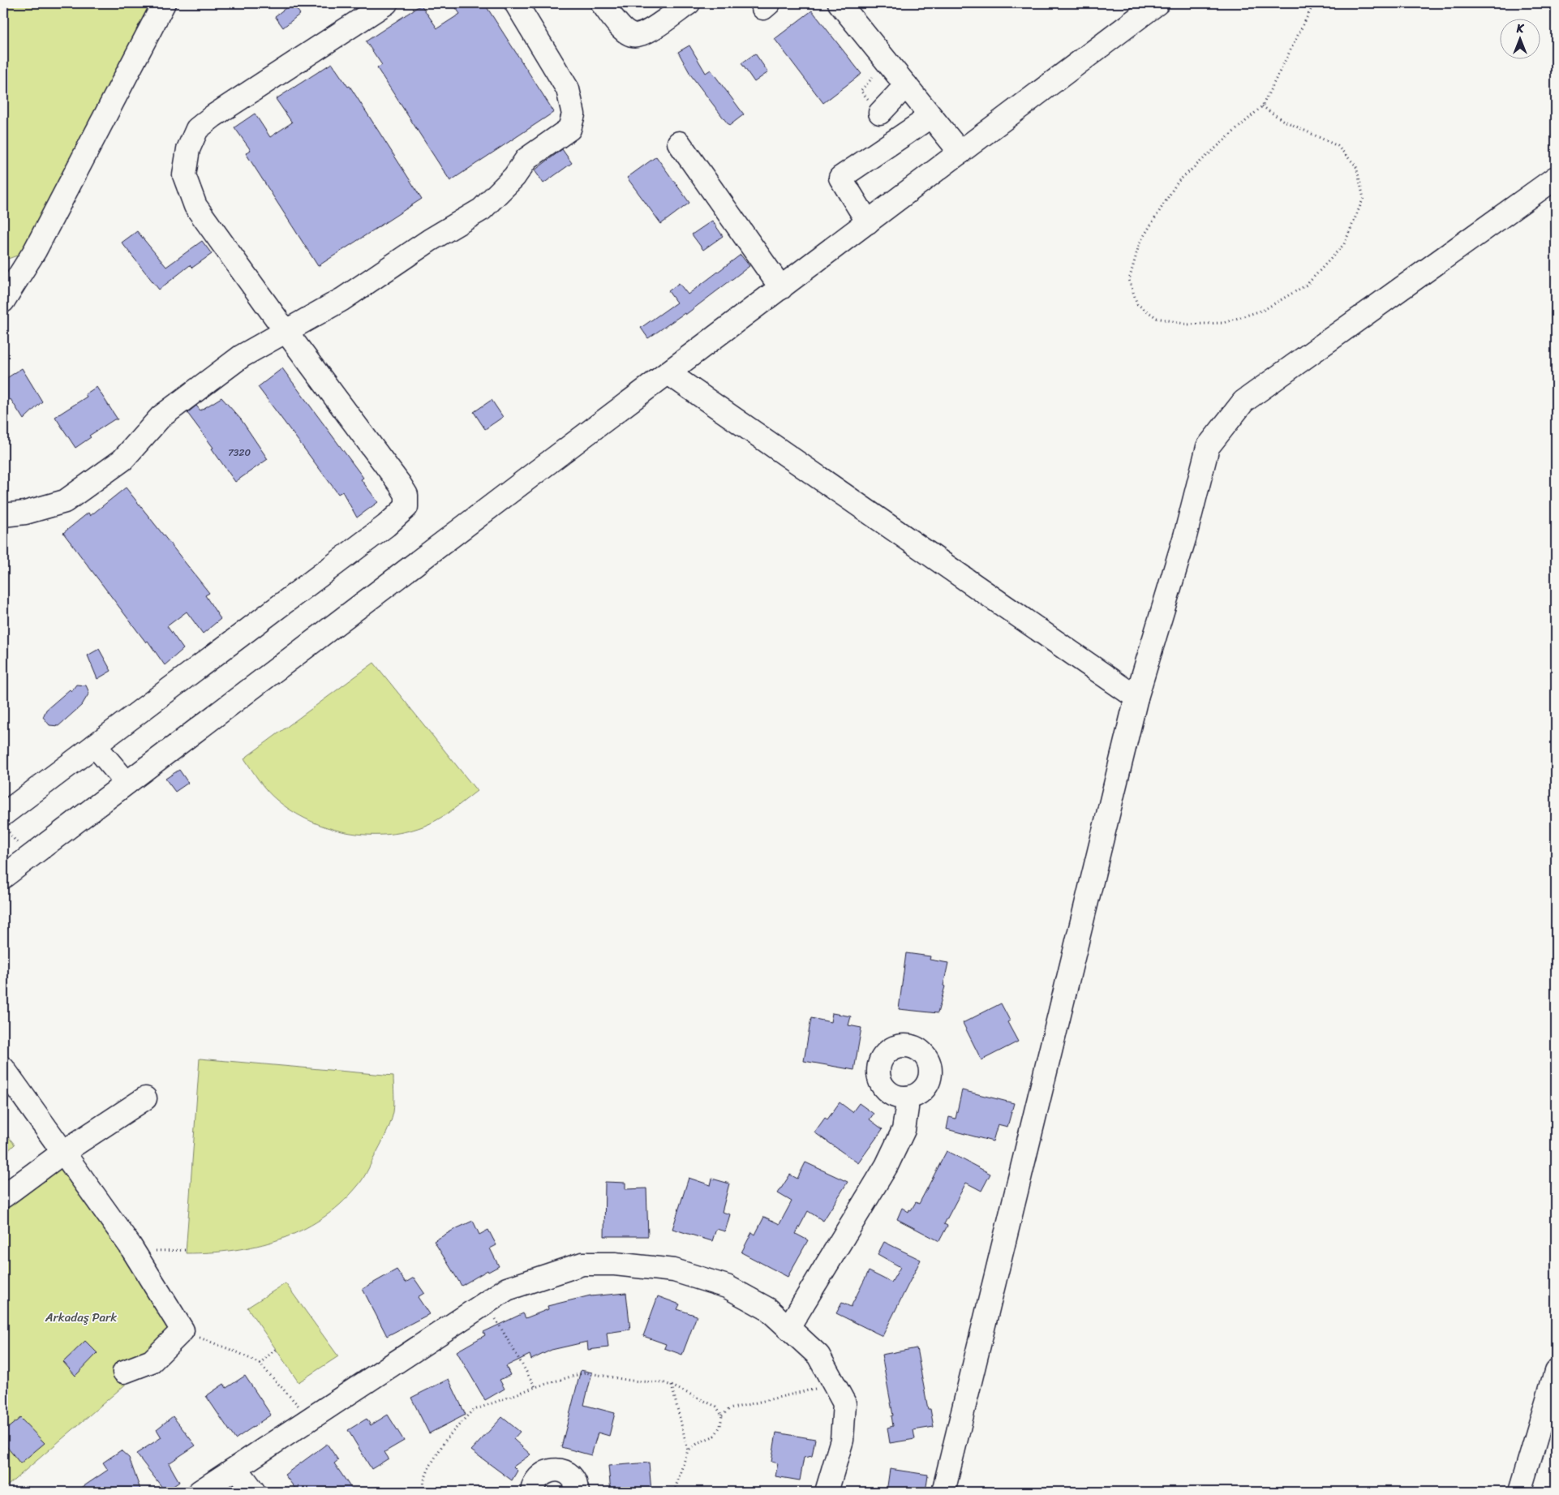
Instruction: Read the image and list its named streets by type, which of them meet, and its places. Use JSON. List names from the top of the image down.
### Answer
{
  "parks": ["Arkadaş Park"],
  "house_numbers": ["7320"],
  "north": "top"
}
